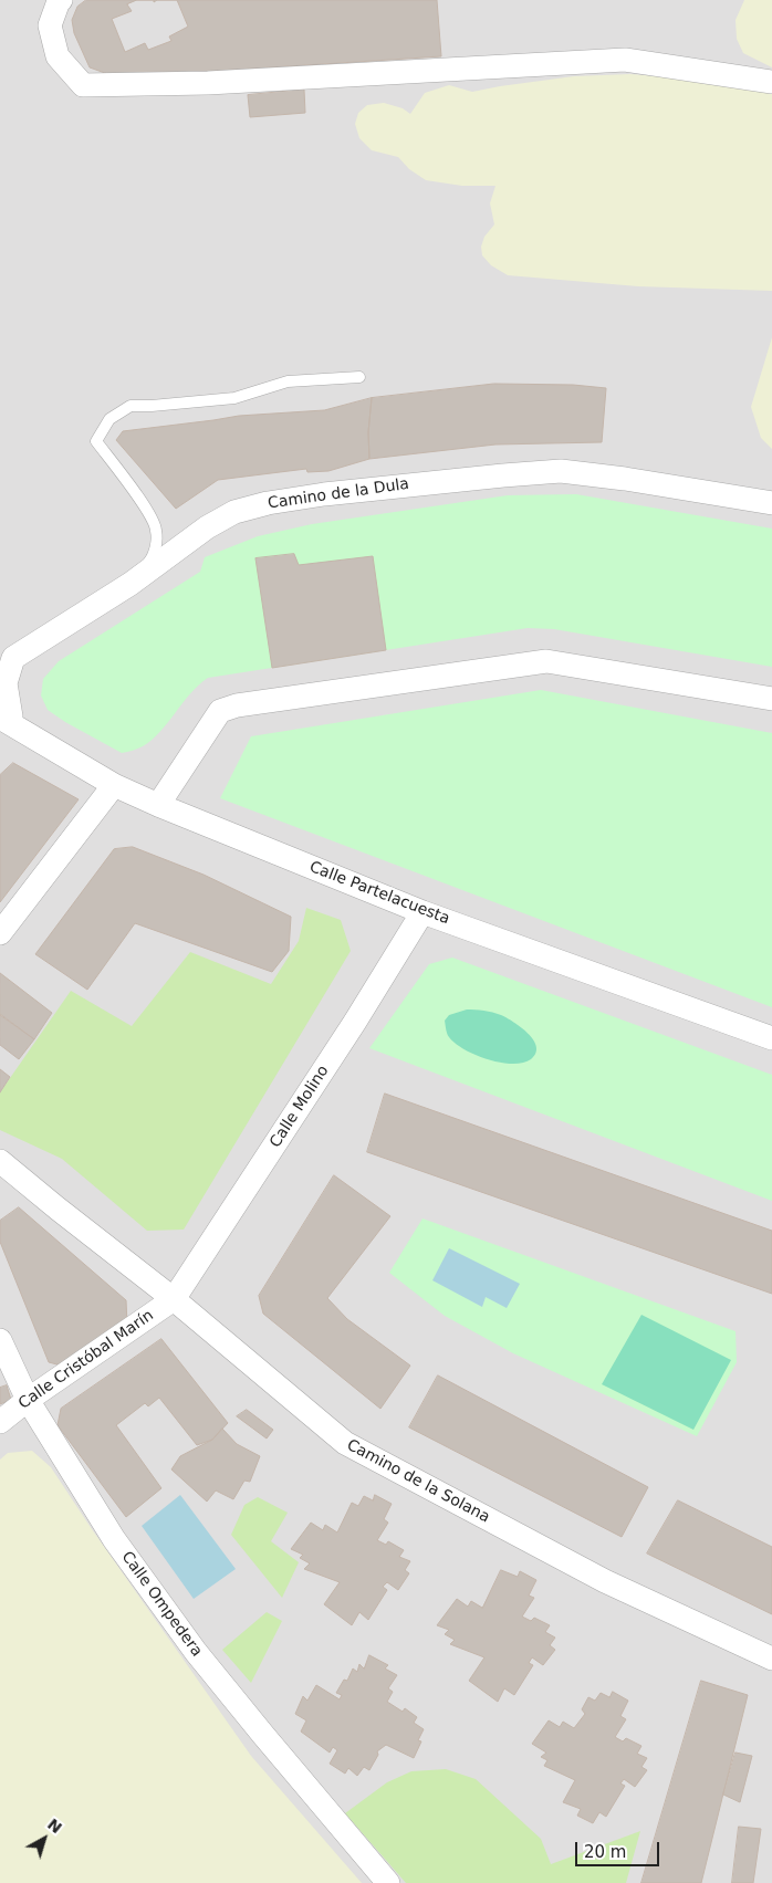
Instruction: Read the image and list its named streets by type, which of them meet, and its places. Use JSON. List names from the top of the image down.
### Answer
{
  "streets": {
    "street": [
      "Camino de la Dula",
      "Calle Partelacuesta",
      "Calle Molino",
      "Calle Cristóbal Marín",
      "Camino de la Solana",
      "Calle Ompedera"
    ]
  },
  "crossings": [
    ["Camino de la Dula", "Calle Partelacuesta"],
    ["Calle Partelacuesta", "Calle Molino"],
    ["Calle Molino", "Calle Cristóbal Marín"],
    ["Calle Molino", "Camino de la Solana"],
    ["Calle Cristóbal Marín", "Camino de la Solana"],
    ["Calle Cristóbal Marín", "Calle Ompedera"]
  ],
  "scale_bar": "20 m",
  "north": "top right"
}
